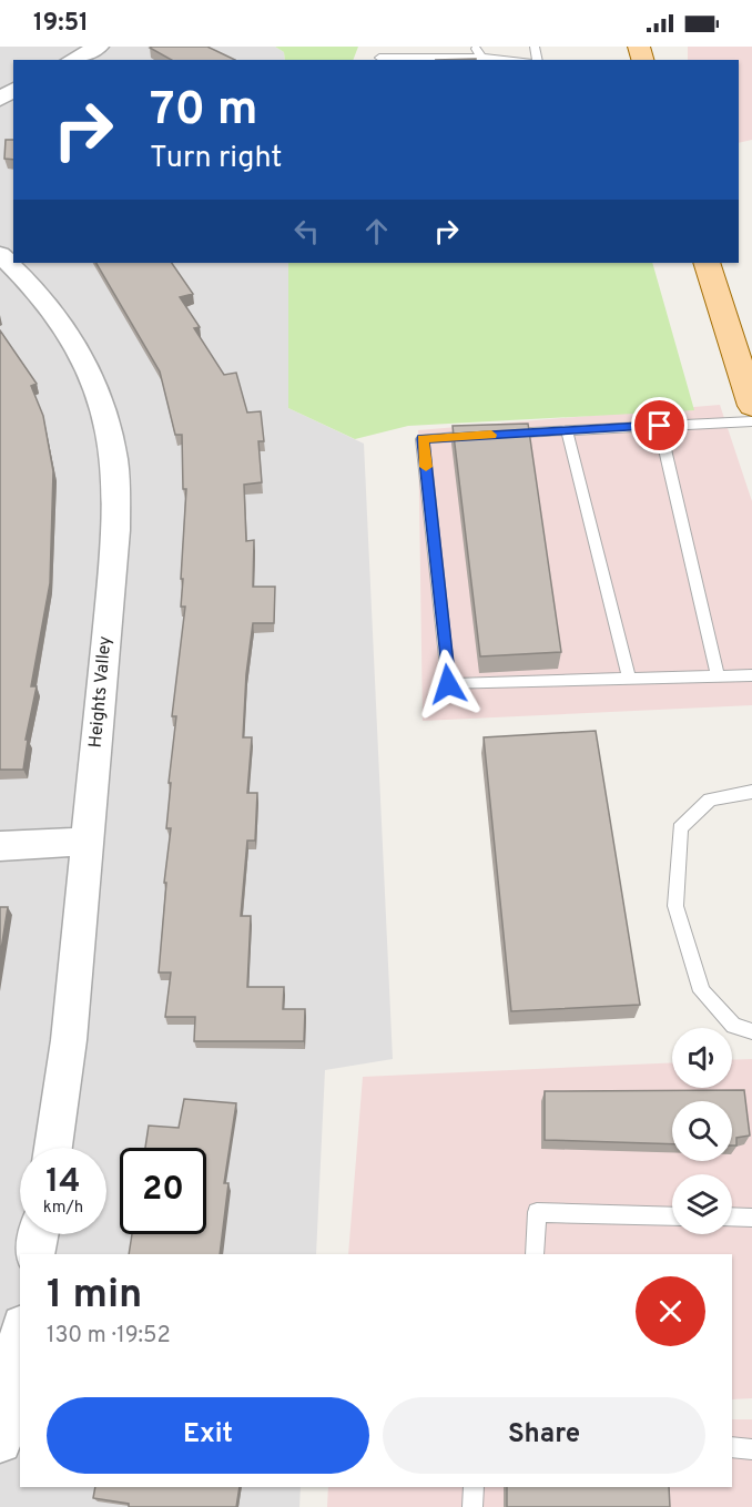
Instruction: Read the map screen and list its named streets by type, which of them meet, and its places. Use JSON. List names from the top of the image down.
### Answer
{
  "streets": {
    "street": ["Heights Valley"]
  },
  "page": {
    "status": "19:51",
    "turn": ["70 m", "Turn right"],
    "speed": "14 km/h",
    "limit": "20",
    "heading": ["1 min", "130 m · 19:52"],
    "buttons": ["Exit", "Share"]
  }
}
